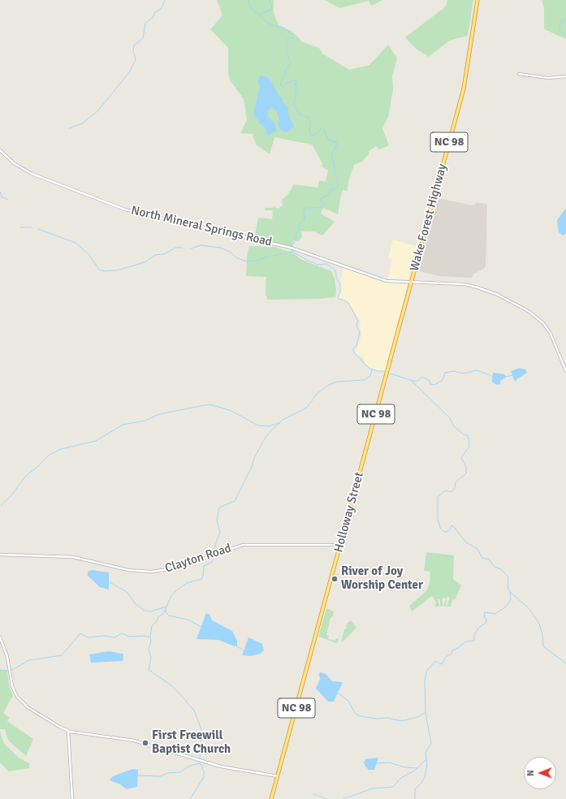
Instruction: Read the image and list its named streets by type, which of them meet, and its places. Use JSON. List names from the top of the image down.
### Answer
{
  "streets": {
    "highway": ["NC 98", "Wake Forest Highway", "Holloway Street"],
    "street": ["North Mineral Springs Road", "Clayton Road"]
  },
  "crossings": [
    ["Wake Forest Highway", "North Mineral Springs Road"],
    ["Wake Forest Highway", "Holloway Street"],
    ["North Mineral Springs Road", "Holloway Street"],
    ["Holloway Street", "Clayton Road"]
  ],
  "places": ["River of Joy Worship Center", "First Freewill Baptist Church"],
  "north": "left"
}
